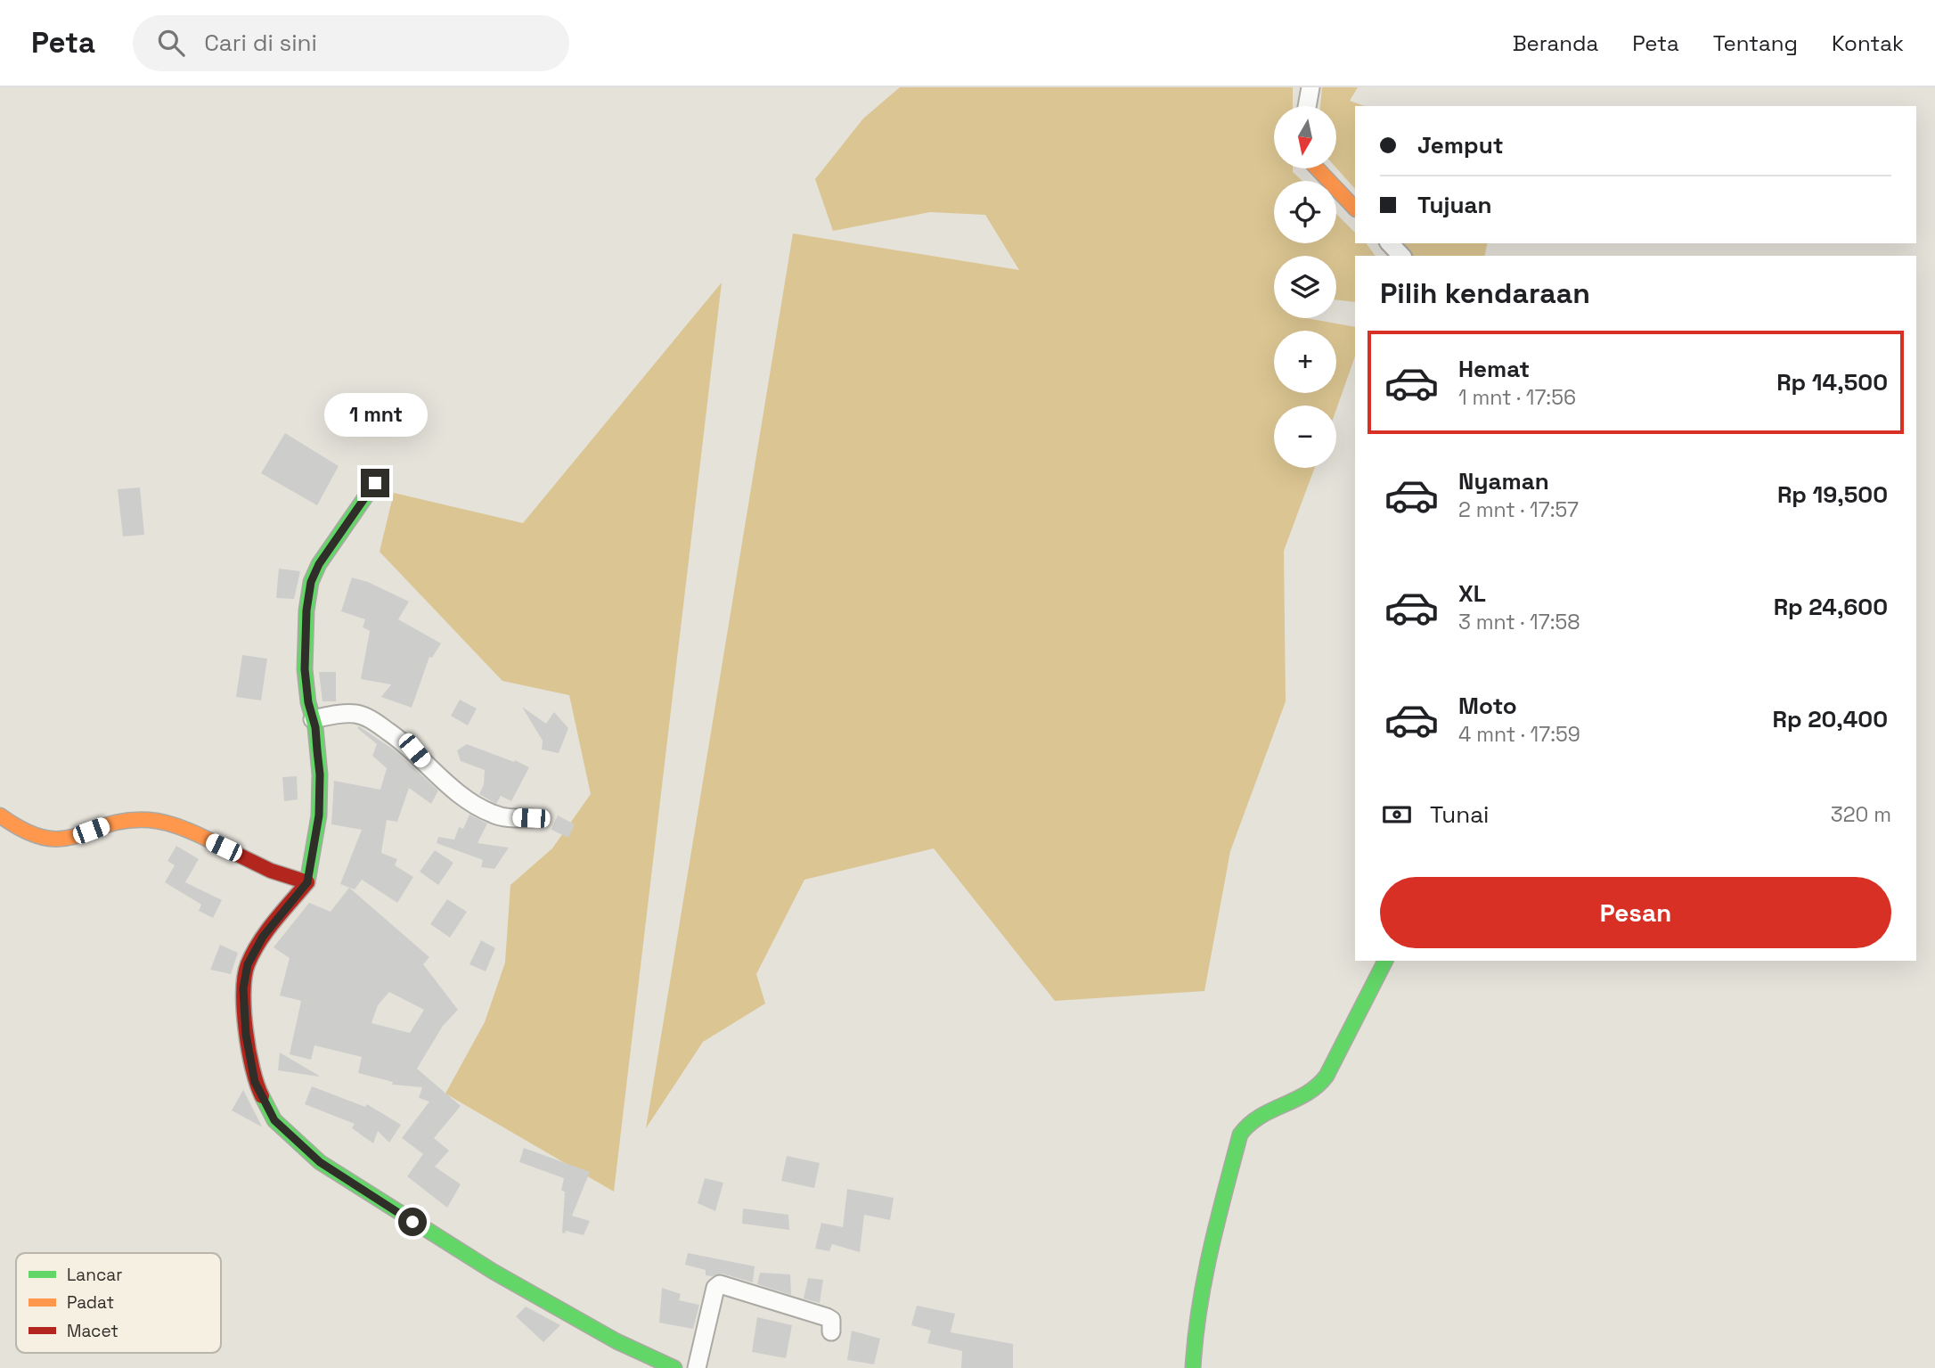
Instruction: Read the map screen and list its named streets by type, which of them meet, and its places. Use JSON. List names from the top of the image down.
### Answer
{
  "legend": ["Lancar", "Padat", "Macet"],
  "north": "bottom",
  "page": {
    "header": "Peta",
    "search": "Cari di sini",
    "nav": [
      "Beranda",
      "Peta",
      "Tentang",
      "Kontak"
    ],
    "map_buttons": ["+", "−"],
    "banner": ["Jemput", "Tujuan"],
    "heading": "Pilih kendaraan",
    "list": [
      {
        "name": "Hemat",
        "note": "1 mnt · 17:56",
        "value": "Rp 14,500"
      },
      {
        "name": "Nyaman",
        "note": "2 mnt · 17:57",
        "value": "Rp 19,500"
      },
      {
        "name": "XL",
        "note": "3 mnt · 17:58",
        "value": "Rp 24,600"
      },
      {
        "name": "Moto",
        "note": "4 mnt · 17:59",
        "value": "Rp 20,400"
      }
    ],
    "bubble": "1 mnt",
    "pay": ["Tunai", "320 m"],
    "buttons": "Pesan"
  }
}
